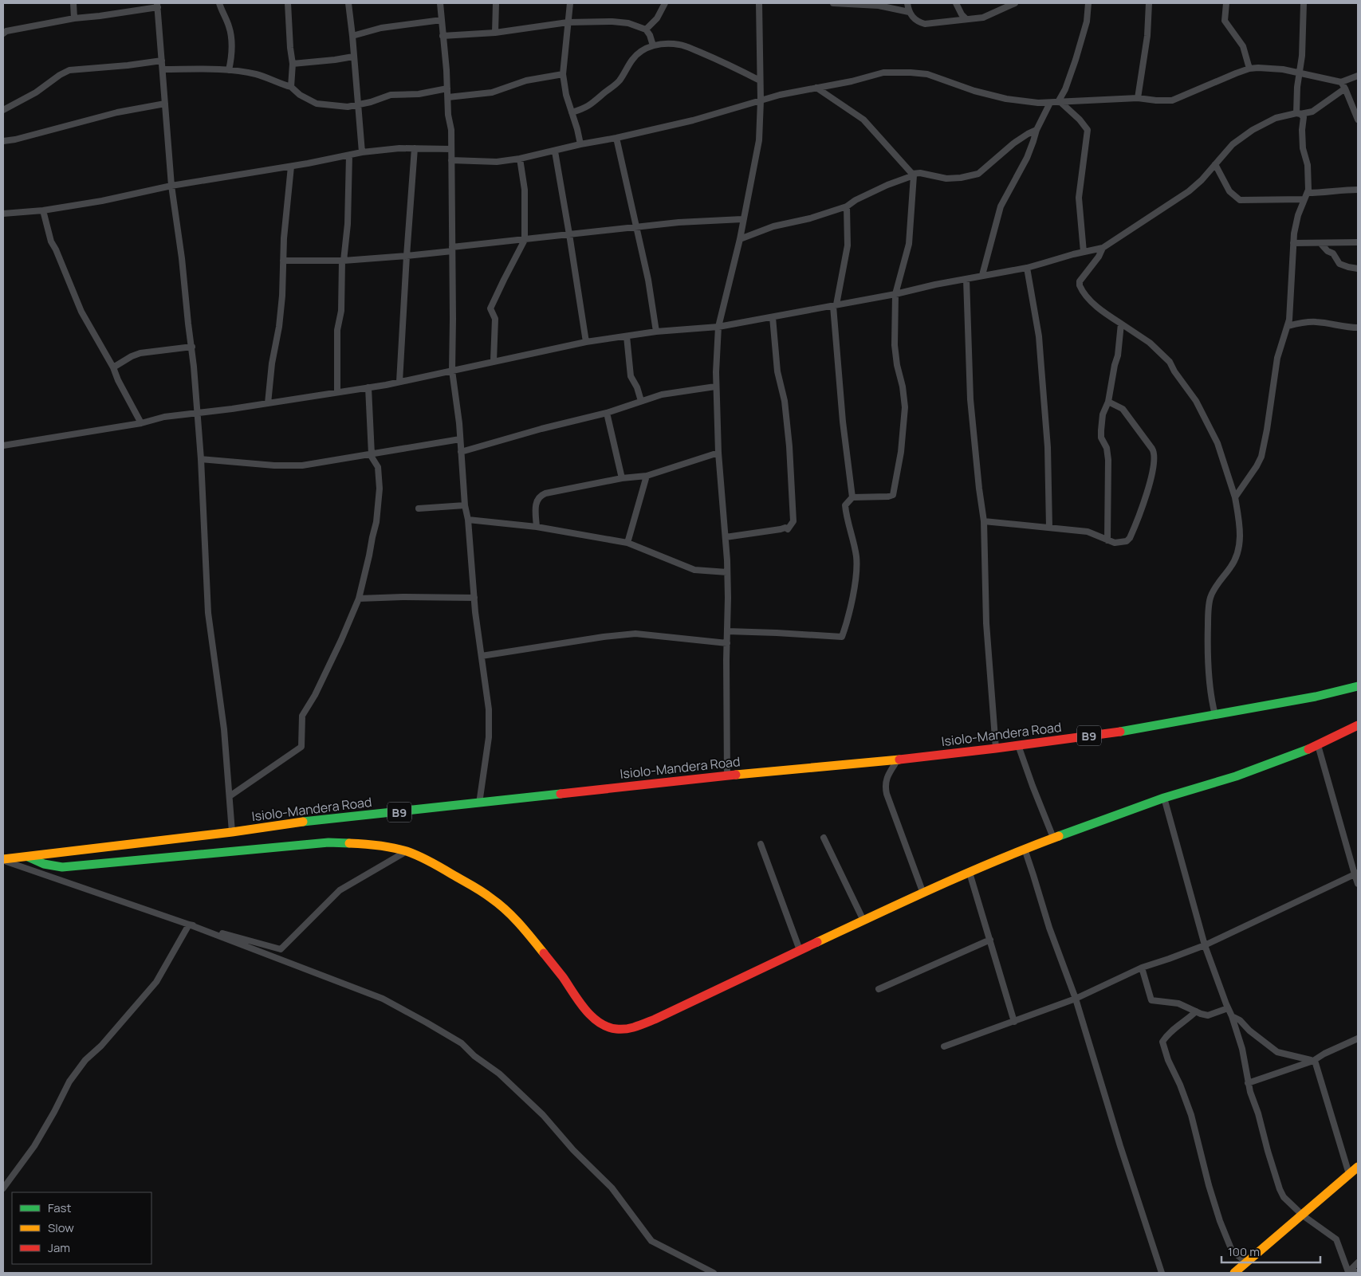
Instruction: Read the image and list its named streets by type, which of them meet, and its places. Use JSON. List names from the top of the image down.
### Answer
{
  "streets": {
    "main road": ["Isiolo-Mandera Road", "B9"]
  },
  "legend": ["Fast", "Slow", "Jam"],
  "scale_bar": "100 m"
}
